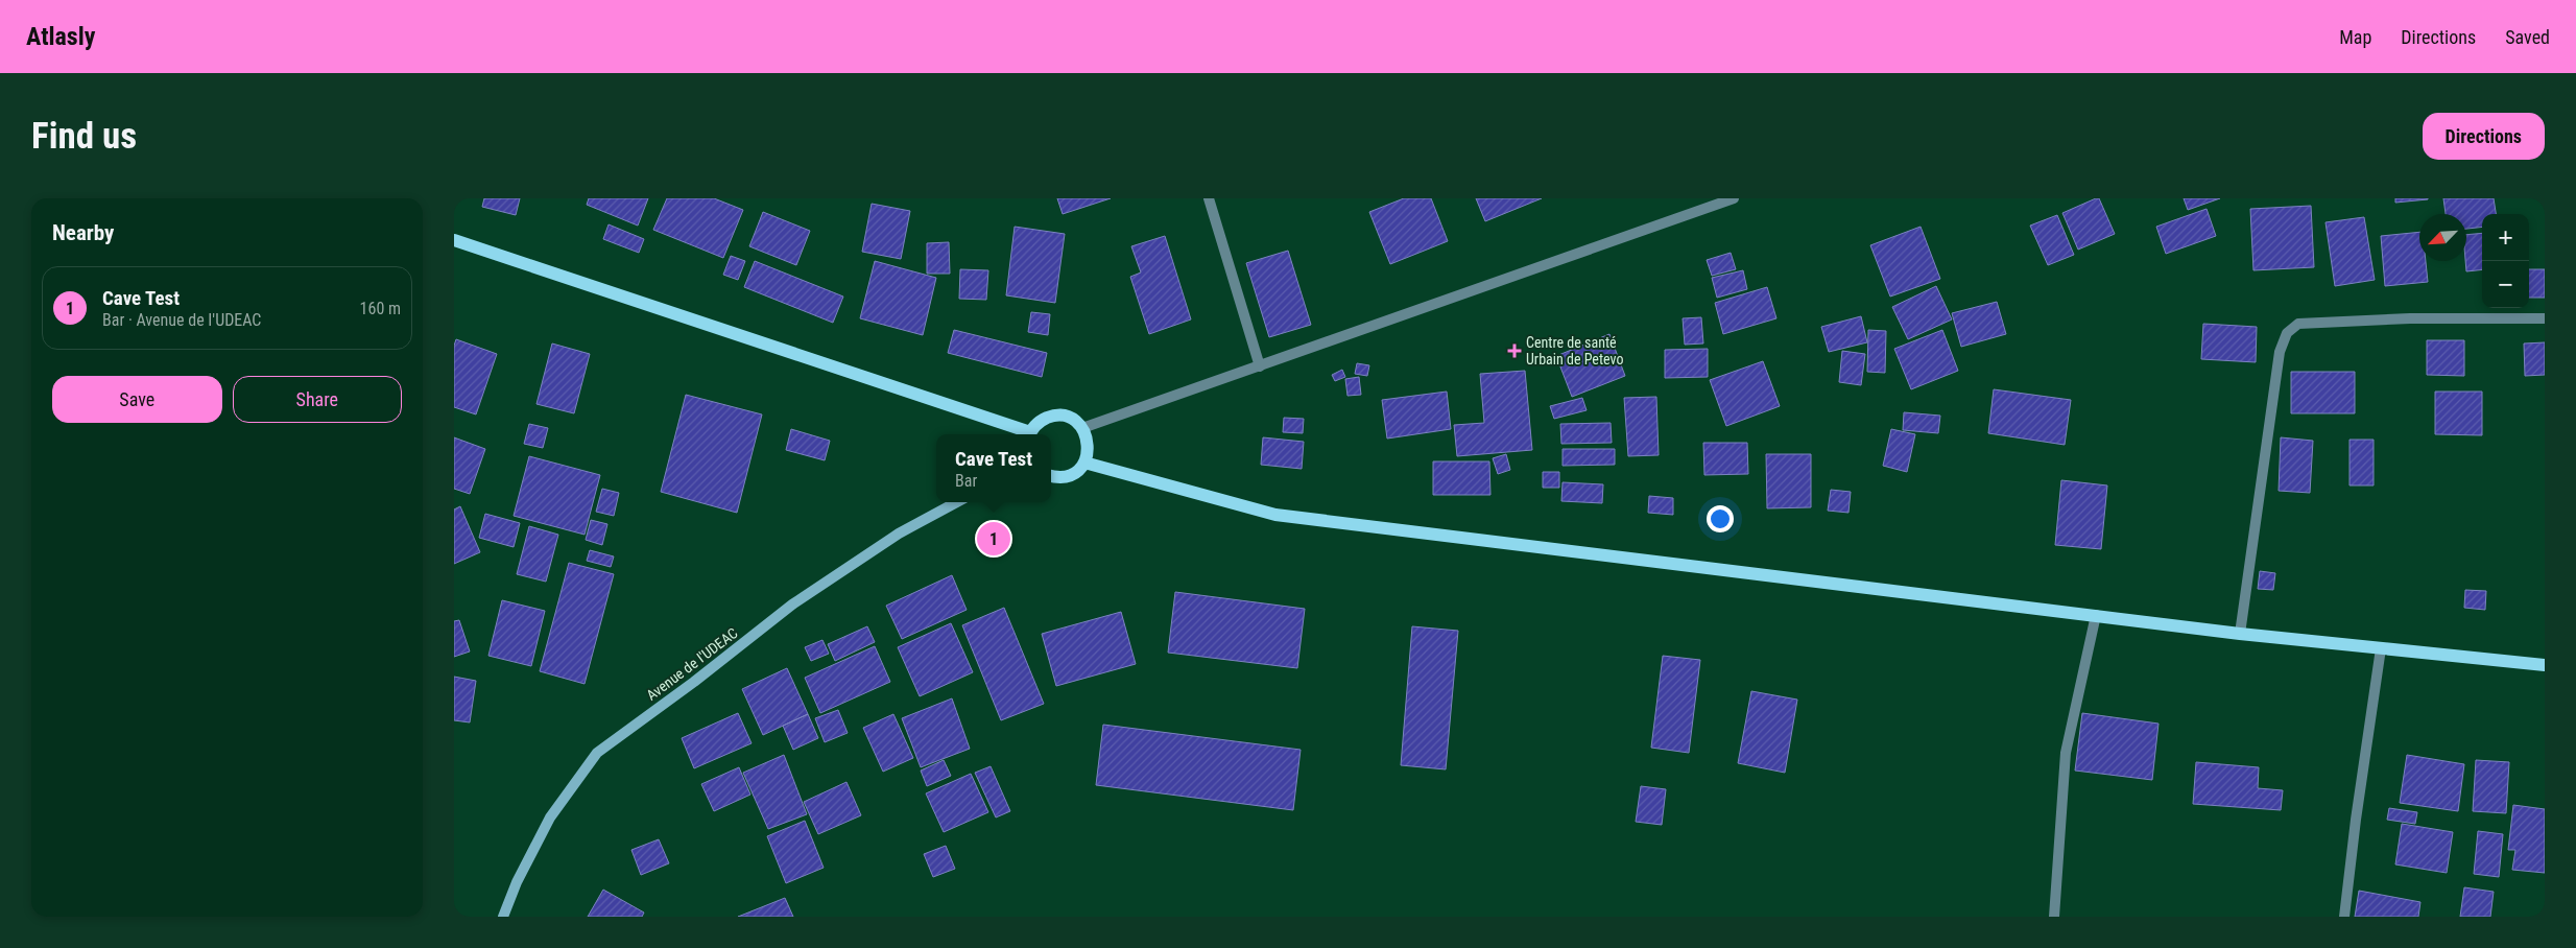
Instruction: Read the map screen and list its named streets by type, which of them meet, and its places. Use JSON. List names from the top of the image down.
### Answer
{
  "streets": {
    "main road": ["Avenue de I'UDEAC"]
  },
  "places": {
    "health": ["Centre de santé Urbain de Petevo"]
  },
  "north": "bottom left",
  "page": {
    "header": "Atlasly",
    "nav": ["Map", "Directions", "Saved"],
    "buttons": [
      "Directions",
      ["Save", "Share"]
    ],
    "title": "Find us",
    "heading": "Nearby",
    "map_buttons": ["+", "−"],
    "list": [
      {
        "mark": "1",
        "name": "Cave Test",
        "note": "Bar · Avenue de I'UDEAC",
        "value": "160 m"
      }
    ],
    "popup": ["Cave Test", "Bar"],
    "pins": "1"
  }
}
